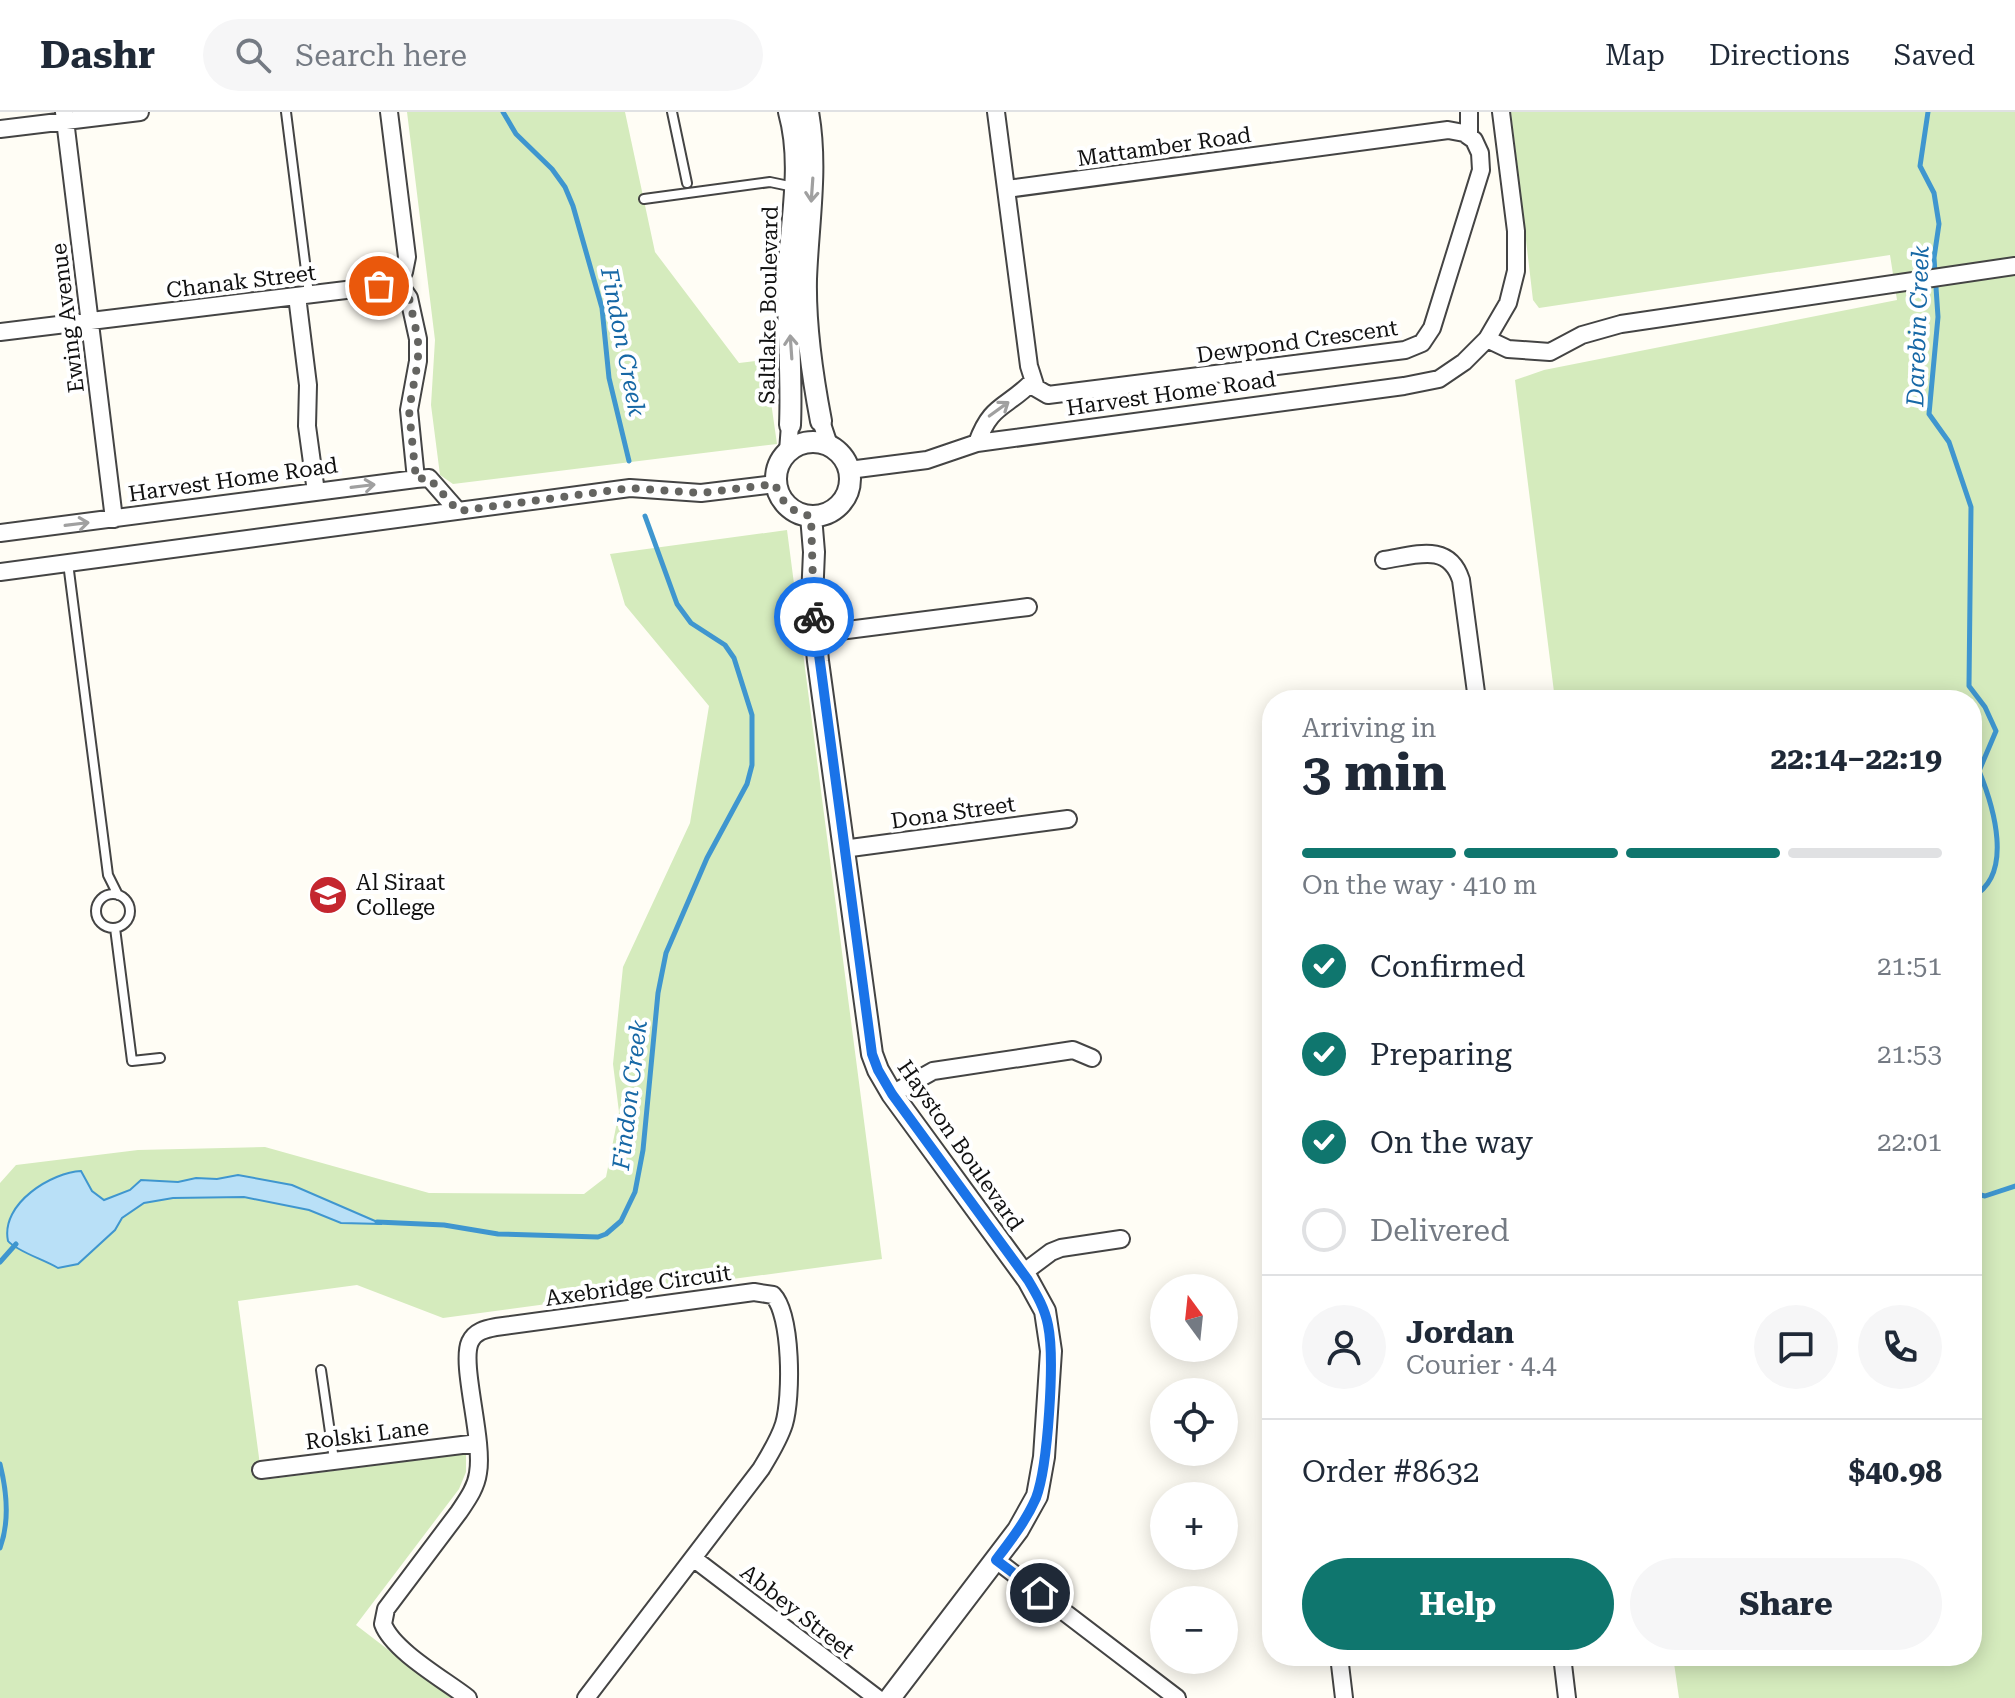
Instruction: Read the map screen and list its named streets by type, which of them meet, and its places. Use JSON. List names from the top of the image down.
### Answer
{
  "streets": {
    "street": [
      "Mattamber Road",
      "Chanak Street",
      "Saltlake Boulevard",
      "Ewing Avenue",
      "Dewpond Crescent",
      "Harvest Home Road",
      "Dona Street",
      "Hayston Boulevard",
      "Axebridge Circuit",
      "Rolski Lane",
      "Abbey Street"
    ]
  },
  "crossings": [
    ["Mattamber Road", "Dewpond Crescent"],
    ["Chanak Street", "Ewing Avenue"],
    ["Saltlake Boulevard", "Harvest Home Road"],
    ["Saltlake Boulevard", "Hayston Boulevard"],
    ["Ewing Avenue", "Harvest Home Road"],
    ["Harvest Home Road", "Hayston Boulevard"],
    ["Dona Street", "Hayston Boulevard"],
    ["Axebridge Circuit", "Rolski Lane"],
    ["Axebridge Circuit", "Abbey Street"]
  ],
  "water": ["Darebin Creek", "Findon Creek"],
  "places": {
    "school or university": ["Al Siraat College"]
  },
  "north": "top",
  "page": {
    "header": "Dashr",
    "search": "Search here",
    "nav": ["Map", "Directions", "Saved"],
    "heading": ["3 min", "Arriving in", "22:14–22:19"],
    "panel": [
      "Jordan",
      "Courier · 4.4",
      "Order #8632",
      "$40.98"
    ],
    "bar": "On the way · 410 m",
    "list": [
      ["Confirmed", "21:51"],
      ["Preparing", "21:53"],
      ["On the way", "22:01"],
      "Delivered"
    ],
    "map_buttons": ["+", "−"],
    "buttons": ["Help", "Share"]
  }
}
